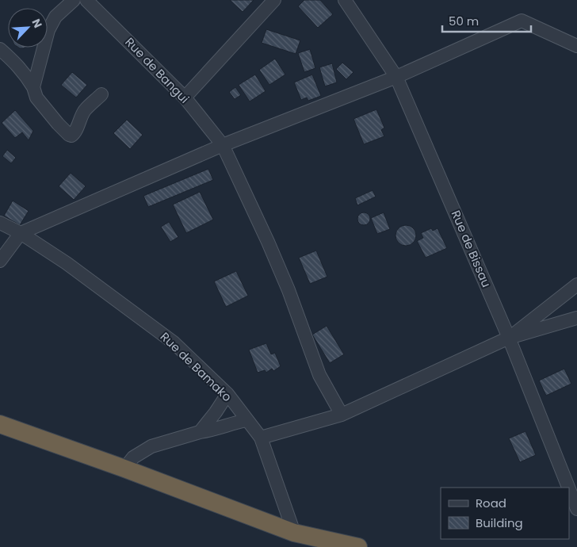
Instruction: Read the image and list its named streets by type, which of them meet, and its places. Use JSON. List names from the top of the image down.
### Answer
{
  "streets": {
    "street": ["Rue de Bangui", "Rue de Bissau", "Rue de Bamako"]
  },
  "legend": ["Road", "Building"],
  "scale_bar": "50 m",
  "north": "top right"
}
